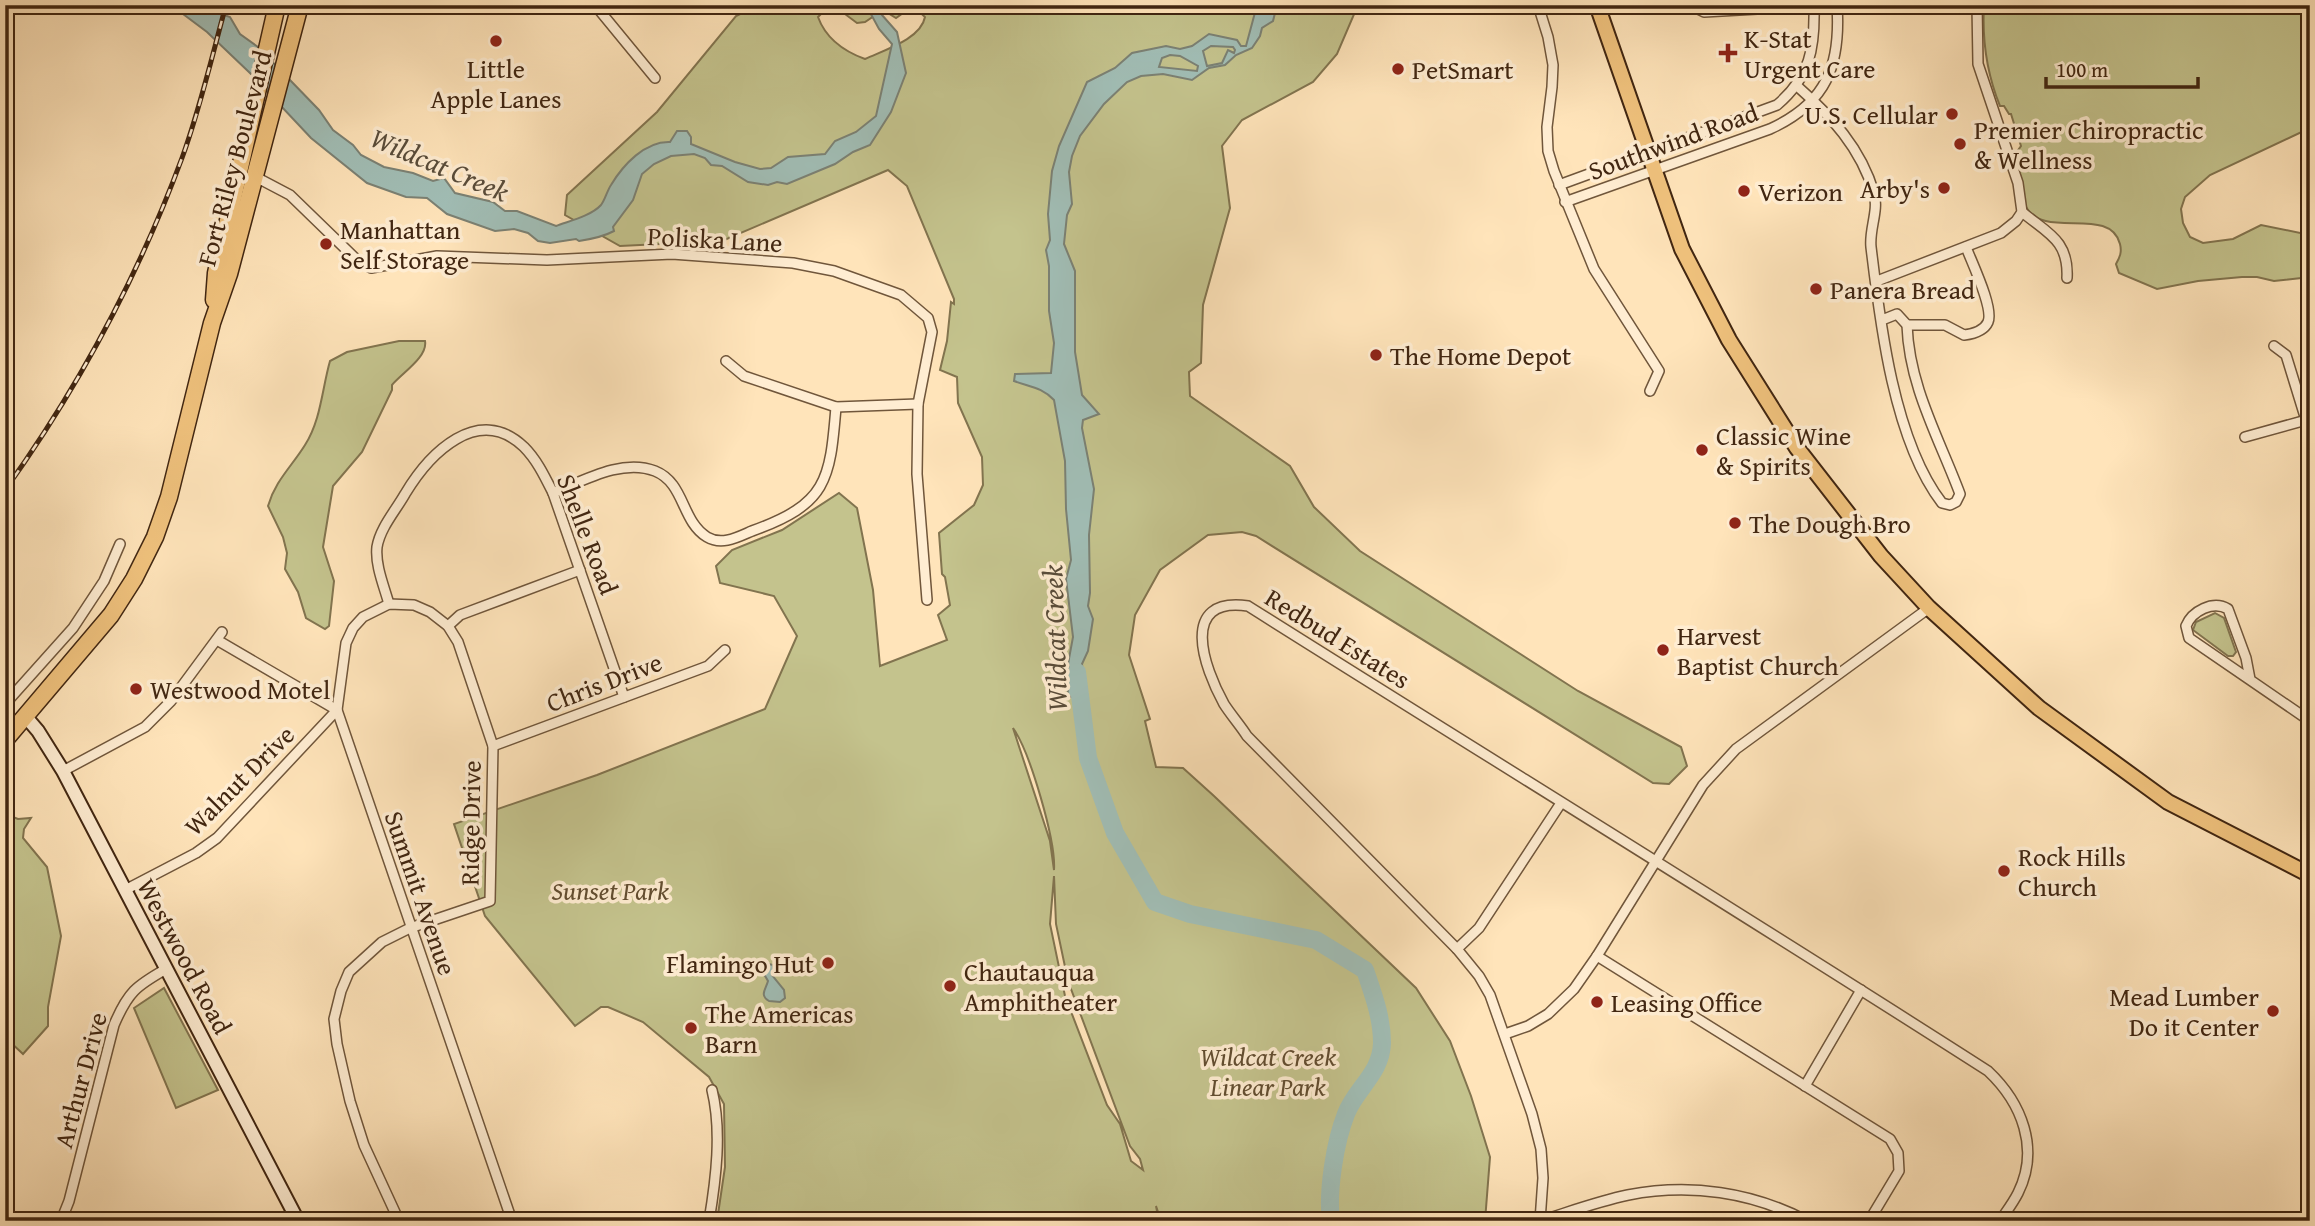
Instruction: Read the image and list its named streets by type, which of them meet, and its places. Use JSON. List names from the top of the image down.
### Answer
{
  "streets": {
    "highway": ["Fort Riley Boulevard"],
    "street": [
      "Southwind Road",
      "Poliska Lane",
      "Shelle Road",
      "Redbud Estates",
      "Chris Drive",
      "Walnut Drive",
      "Ridge Drive",
      "Summit Avenue",
      "Westwood Road",
      "Arthur Drive"
    ]
  },
  "crossings": [
    ["Fort Riley Boulevard", "Poliska Lane"],
    ["Fort Riley Boulevard", "Westwood Road"],
    ["Shelle Road", "Chris Drive"],
    ["Shelle Road", "Ridge Drive"],
    ["Chris Drive", "Ridge Drive"],
    ["Walnut Drive", "Summit Avenue"],
    ["Walnut Drive", "Westwood Road"],
    ["Ridge Drive", "Summit Avenue"],
    ["Westwood Road", "Arthur Drive"]
  ],
  "water": ["Wildcat Creek"],
  "parks": ["Sunset Park", "Wildcat Creek Linear Park"],
  "places": {
    "other": [
      "Little Apple Lanes",
      "PetSmart",
      "U.S. Cellular",
      "Premier Chiropractic & Wellness",
      "Arby's",
      "Verizon",
      "Manhattan Self Storage",
      "Panera Bread",
      "The Home Depot",
      "Classic Wine & Spirits",
      "The Dough Bro",
      "Harvest Baptist Church",
      "Westwood Motel",
      "Rock Hills Church",
      "Flamingo Hut",
      "Chautauqua Amphitheater",
      "Leasing Office",
      "Mead Lumber Do it Center",
      "The Americas Barn"
    ],
    "health": ["K-Stat Urgent Care"]
  },
  "scale_bar": "100 m"
}
